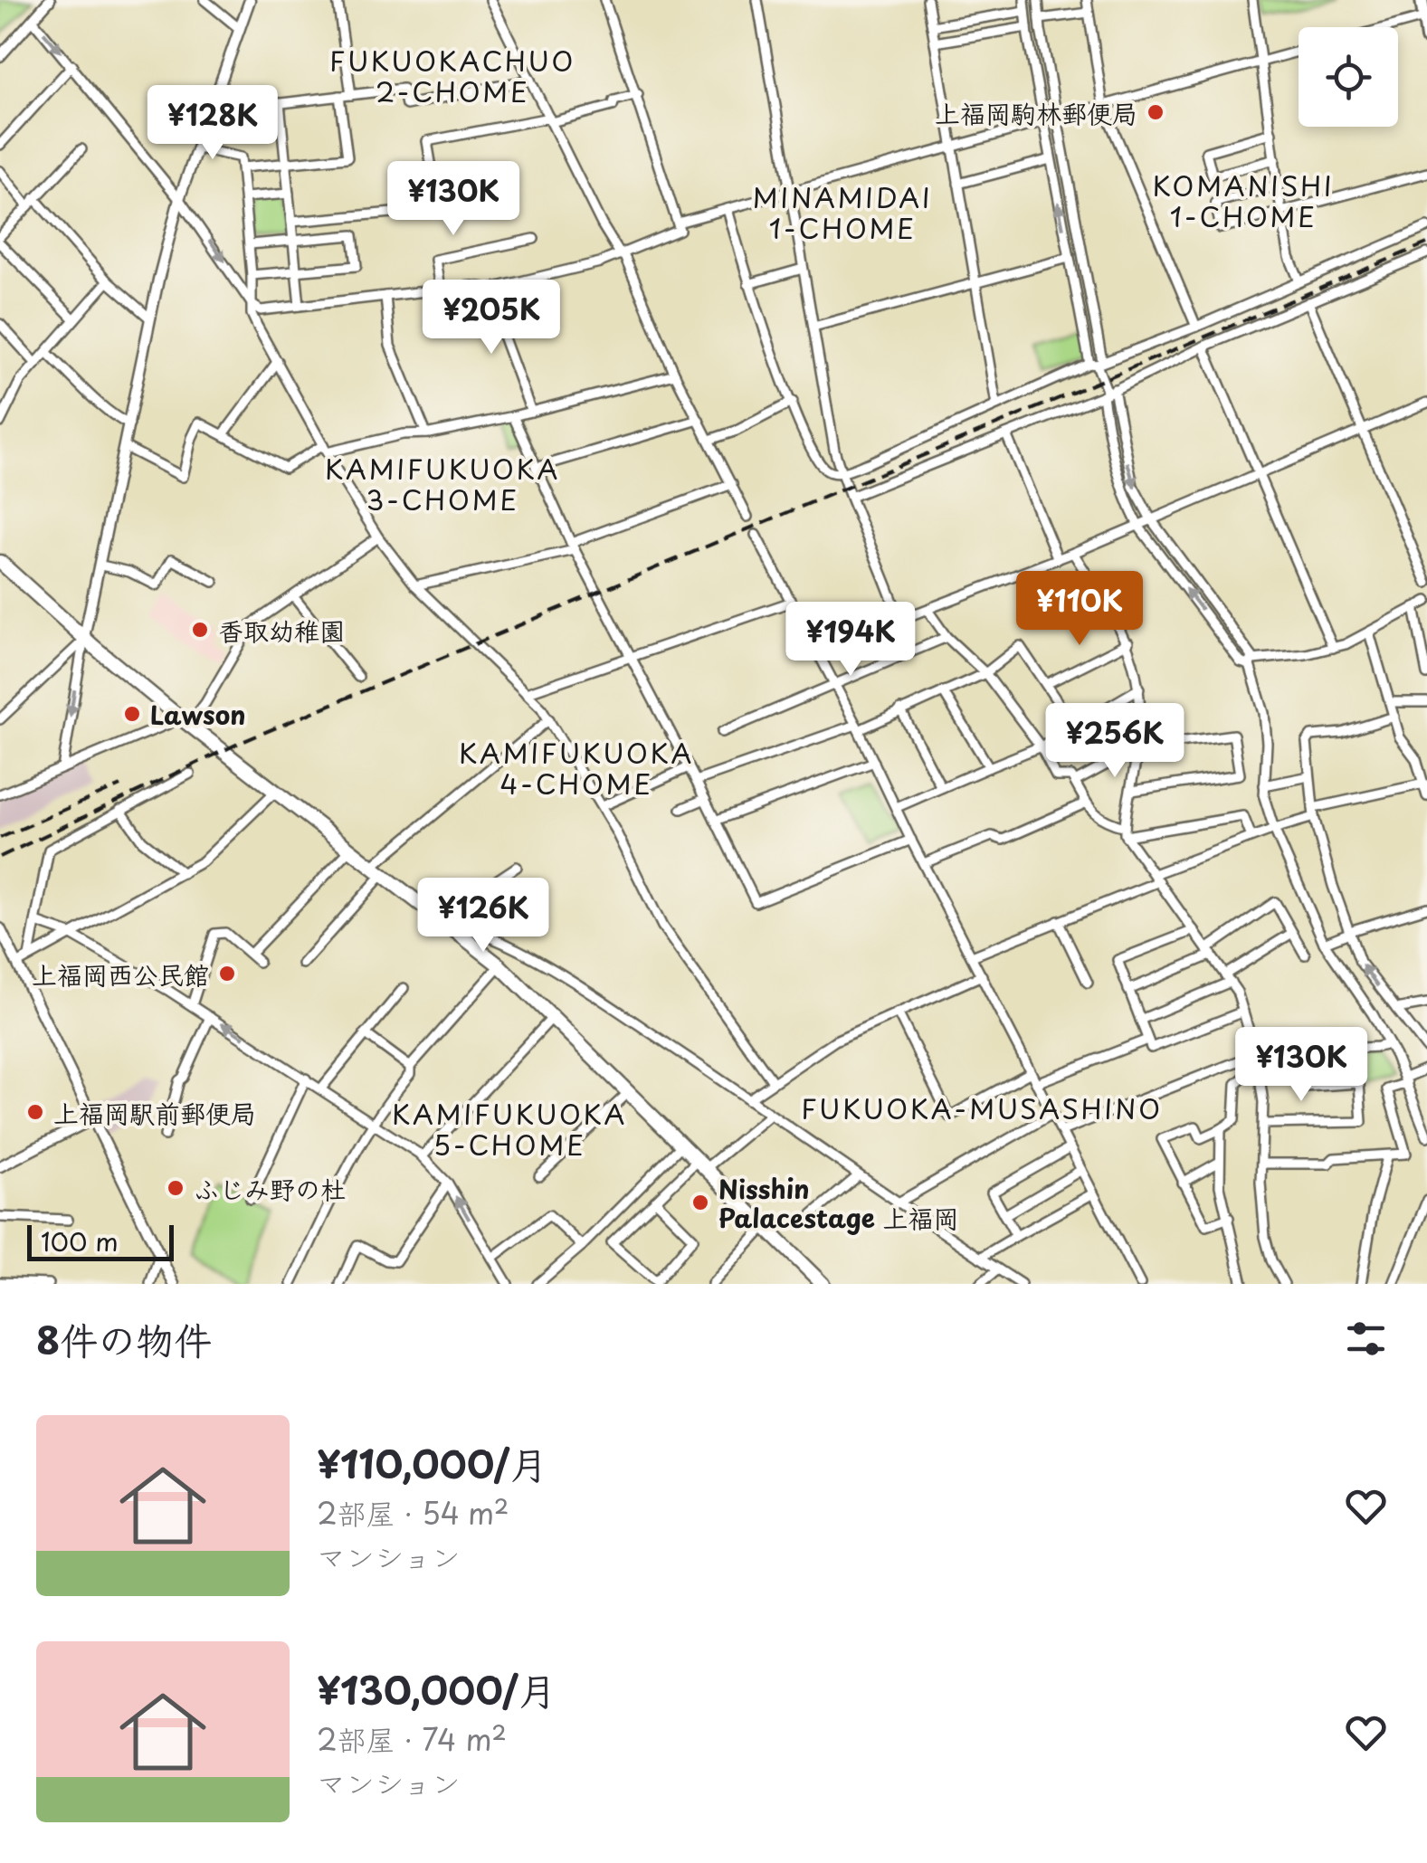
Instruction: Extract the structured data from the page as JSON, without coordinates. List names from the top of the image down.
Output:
{
  "districts": [
    "FUKUOKACHUO 2-CHOME",
    "KOMANISHI 1-CHOME",
    "MINAMIDAI 1-CHOME",
    "KAMIFUKUOKA 3-CHOME",
    "KAMIFUKUOKA 4-CHOME",
    "FUKUOKA-MUSASHINO",
    "KAMIFUKUOKA 5-CHOME"
  ],
  "places": [
    "上福岡駒林郵便局",
    "香取幼稚園",
    "Lawson",
    "上福岡西公民館",
    "上福岡駅前郵便局",
    "ふじみ野の杜",
    "Nisshin Palacestage 上福岡"
  ],
  "scale_bar": "100 m",
  "page": {
    "price": [
      "¥128K",
      "¥130K",
      "¥205K",
      "¥110K",
      "¥194K",
      "¥256K",
      "¥126K",
      "¥130K"
    ],
    "scale": "100 m",
    "heading": "8件の物件",
    "list": [
      {
        "name": "¥110,000/月",
        "note": "2部屋 · 54 m² · マンション"
      },
      {
        "name": "¥130,000/月",
        "note": "2部屋 · 74 m² · マンション"
      }
    ]
  }
}
